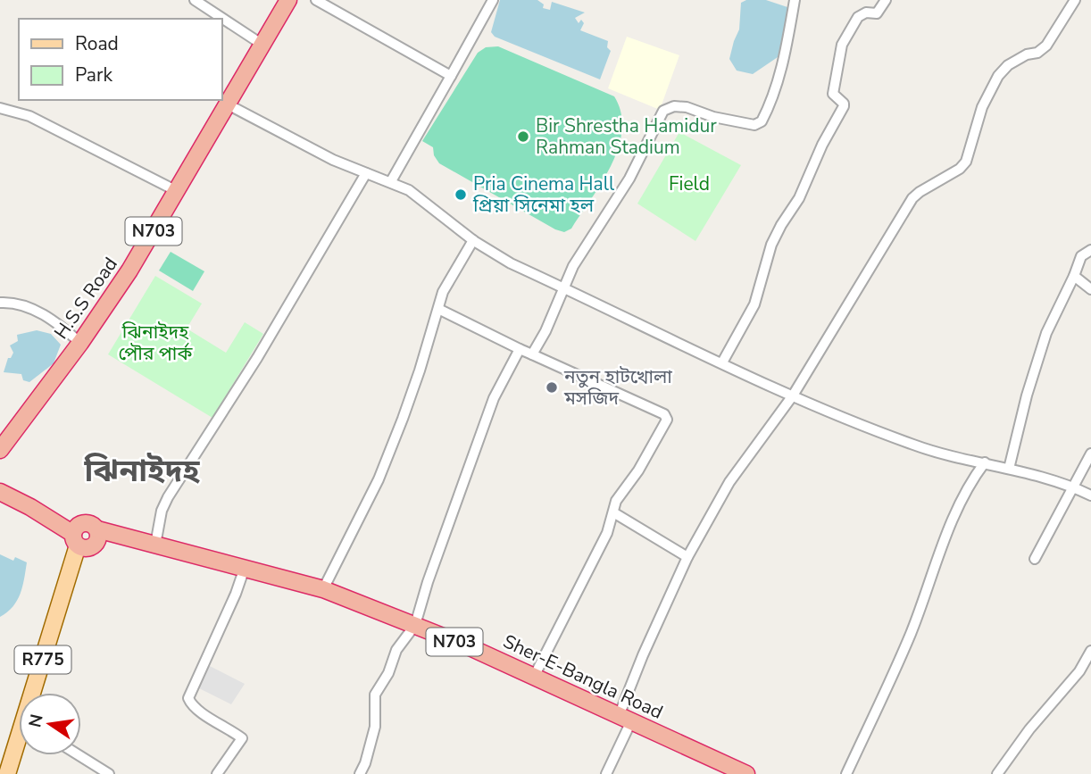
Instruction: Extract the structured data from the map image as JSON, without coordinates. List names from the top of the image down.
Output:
{
  "streets": {
    "highway": ["N703", "H.S.S Road", "Sher-E-Bangla Road"],
    "main road": ["R775"]
  },
  "crossings": [
    ["N703", "R775"],
    ["N703", "Sher-E-Bangla Road"],
    ["R775", "Sher-E-Bangla Road"]
  ],
  "districts": ["ঝিনাইদহ"],
  "parks": ["Field", "ঝিনাইদহ পৌর পার্ক"],
  "places": ["Bir Shrestha Hamidur Rahman Stadium", "Pria Cinema Hall প্রিয়া সিনেমা হল", "নতুন হাটখোলা মসজিদ"],
  "legend": ["Road", "Park"],
  "north": "left"
}
